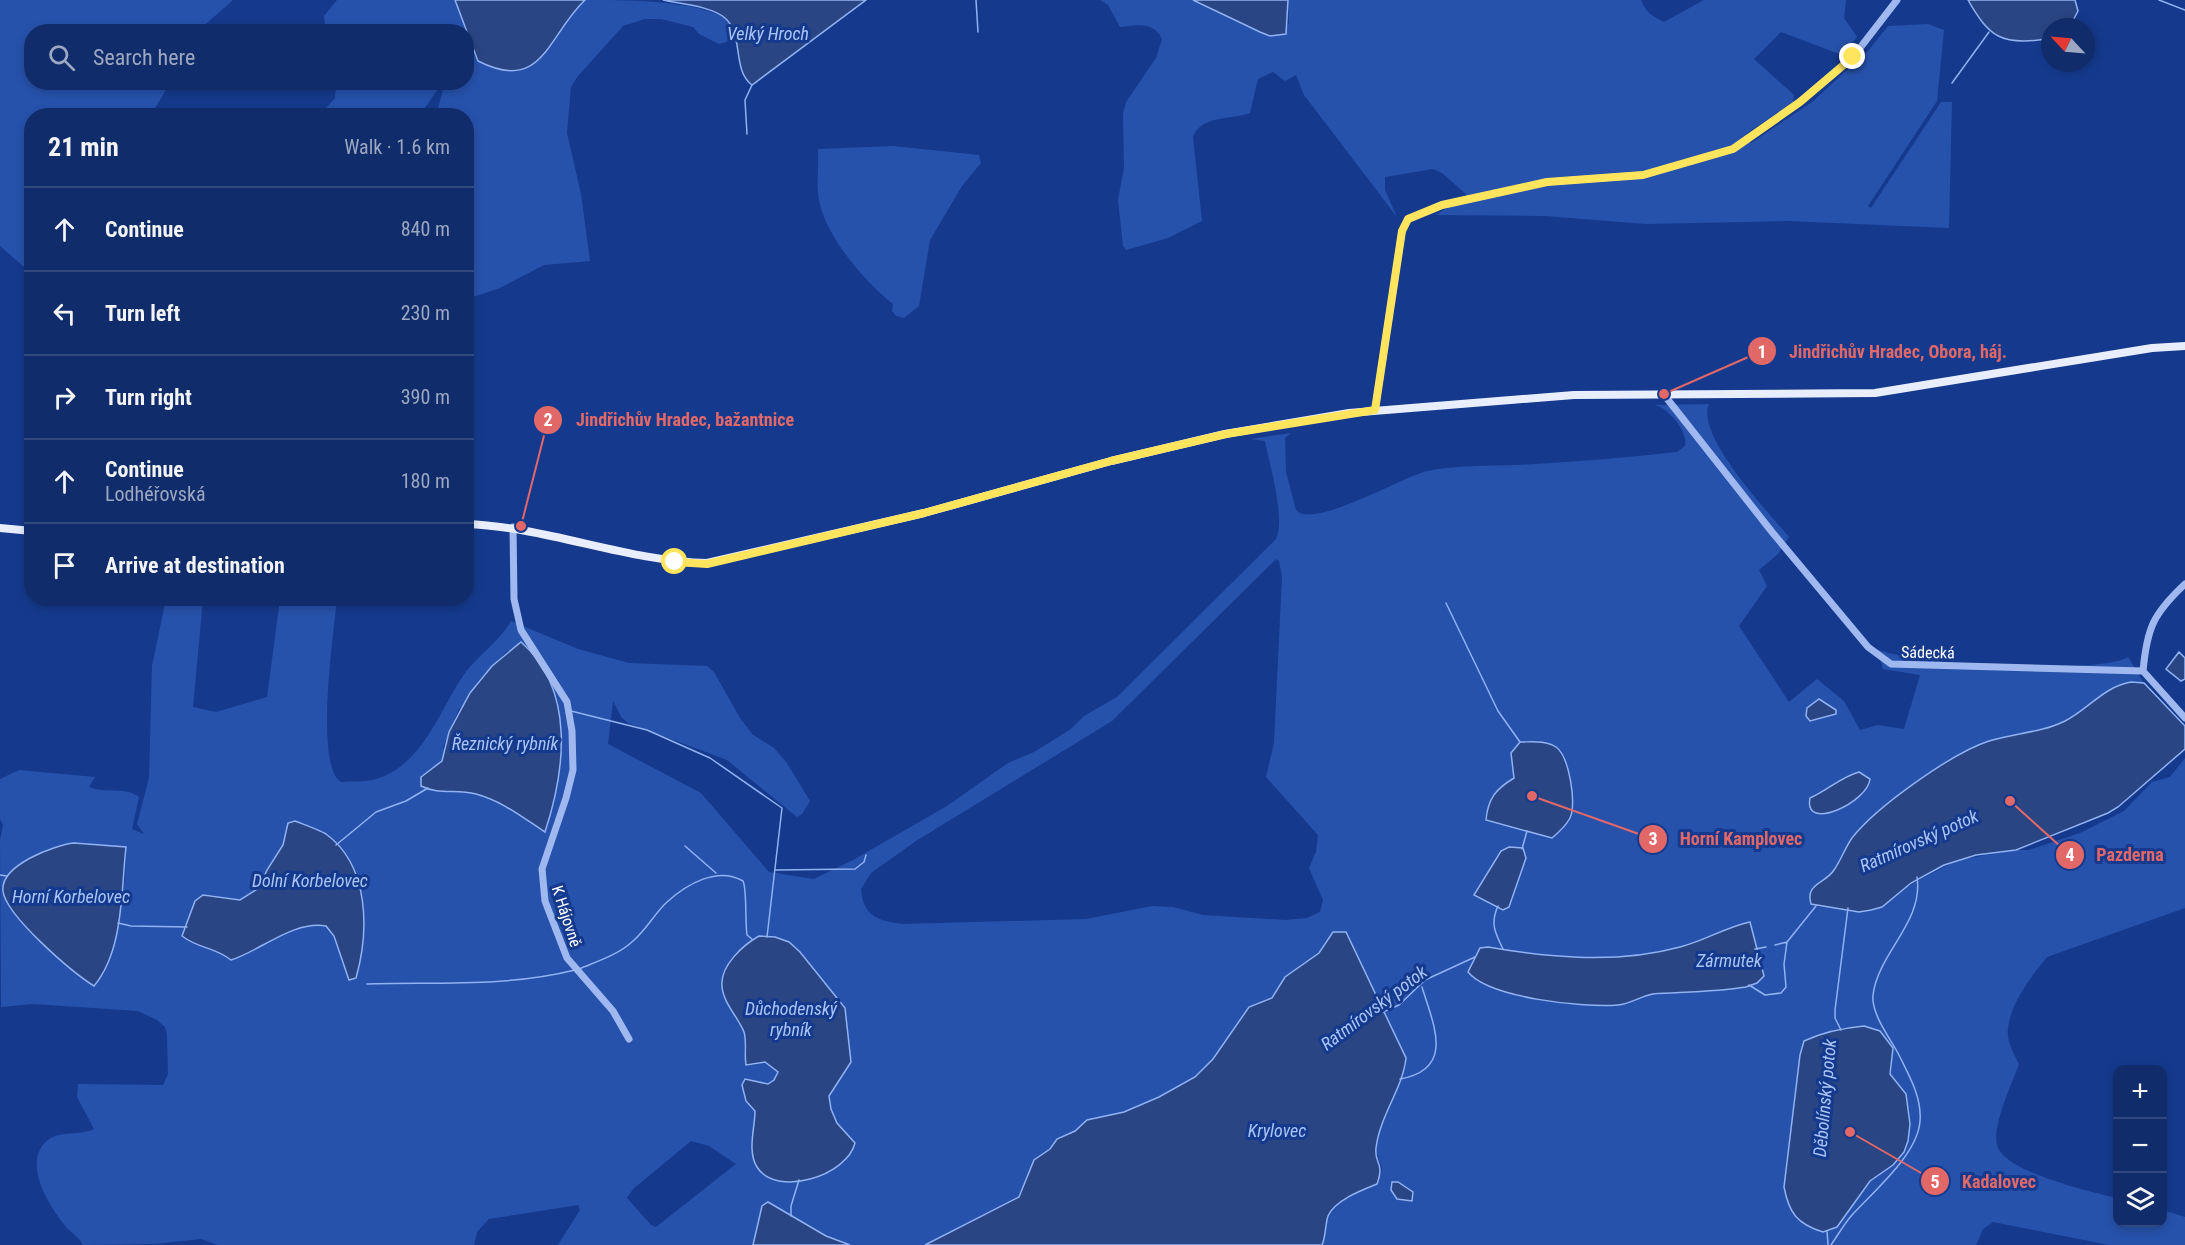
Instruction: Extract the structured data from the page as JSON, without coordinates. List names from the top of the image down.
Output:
{
  "streets": {
    "street": ["Sádecká", "K Hájovně"]
  },
  "water": [
    "Velký Hroch",
    "Řeznický rybník",
    "Ratmírovský potok",
    "Dolní Korbelovec",
    "Horní Korbelovec",
    "Zármutek",
    "Důchodenský rybník",
    "Děbolínský potok",
    "Krylovec"
  ],
  "places": [
    "Jindřichův Hradec, Obora, háj.",
    "Jindřichův Hradec, bažantnice",
    "Horní Kamplovec",
    "Pazderna",
    "Kadalovec"
  ],
  "north": "top left",
  "page": {
    "search": "Search here",
    "heading": ["21 min", "Walk · 1.6 km"],
    "list": [
      ["Continue", "840 m"],
      ["Turn left", "230 m"],
      ["Turn right", "390 m"],
      ["Continue", "Lodhéřovská", "180 m"],
      "Arrive at destination"
    ],
    "map_buttons": ["+", "−"]
  }
}
